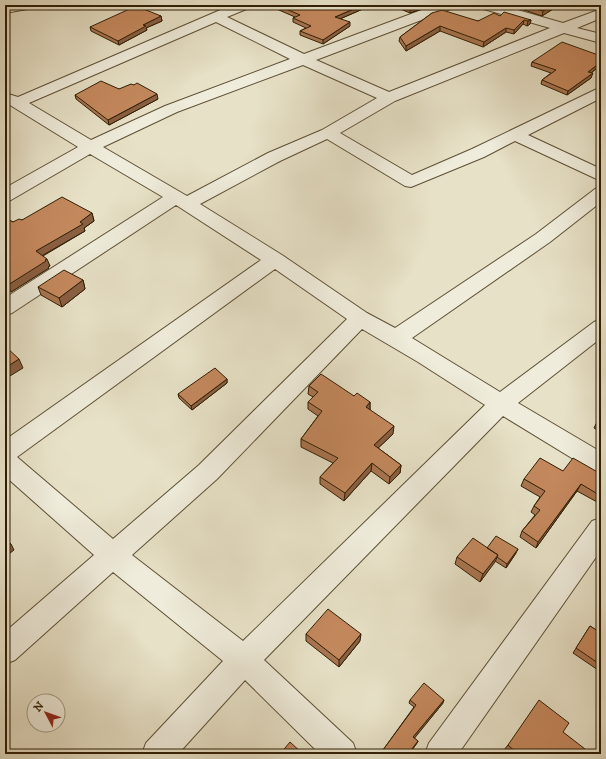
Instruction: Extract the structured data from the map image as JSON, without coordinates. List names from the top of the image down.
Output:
{
  "north": "top left"
}
